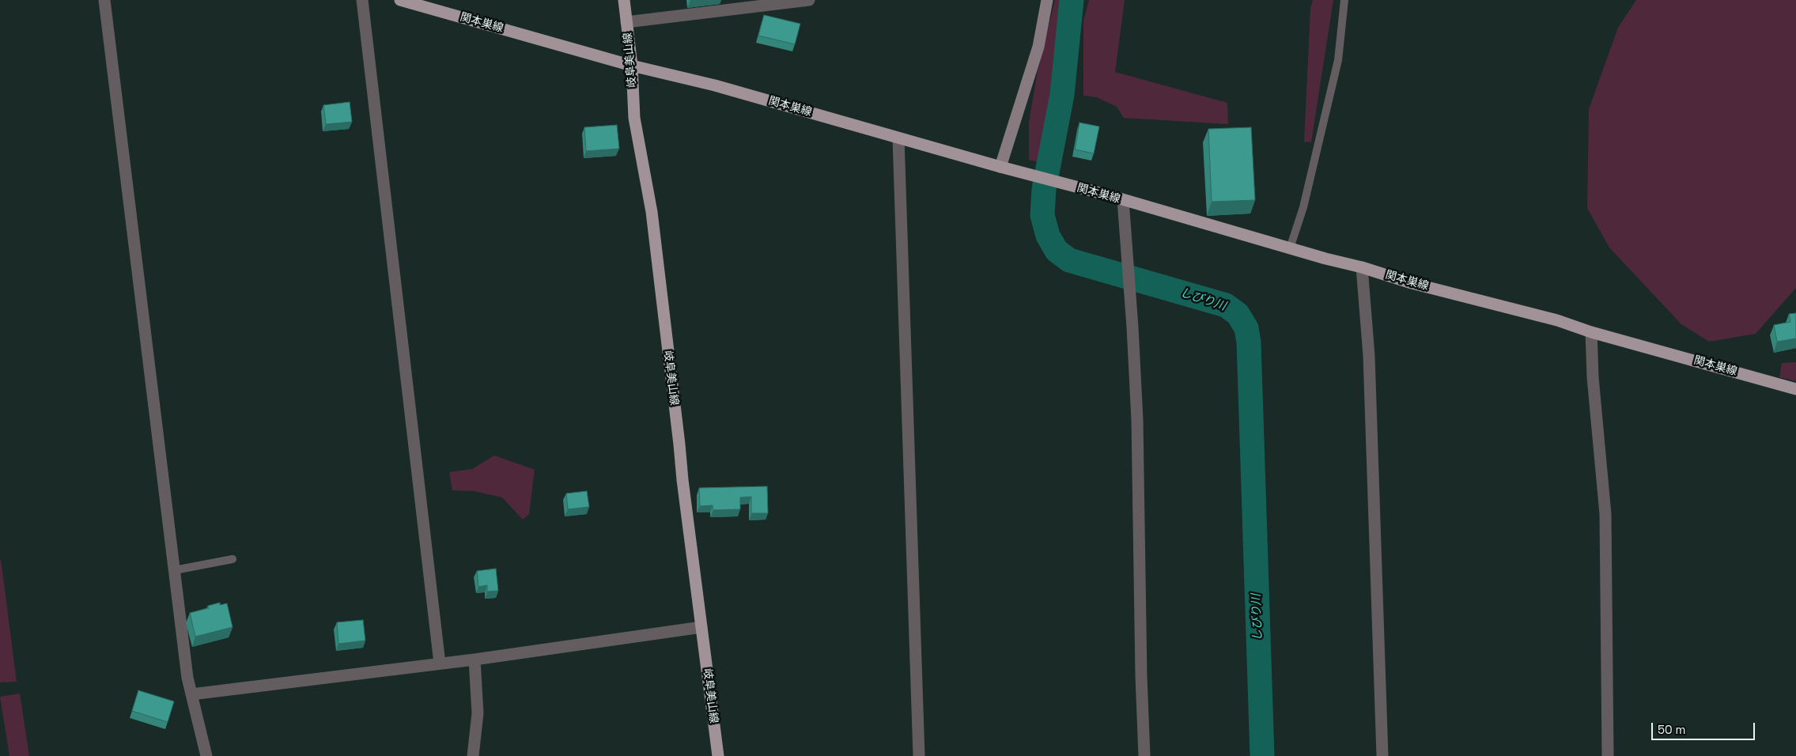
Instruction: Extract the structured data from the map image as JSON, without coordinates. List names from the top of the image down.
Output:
{
  "streets": {
    "main road": ["関本巣線", "岐阜美山線"]
  },
  "crossings": [
    ["関本巣線", "岐阜美山線"]
  ],
  "water": ["しびり川"],
  "scale_bar": "50 m"
}
